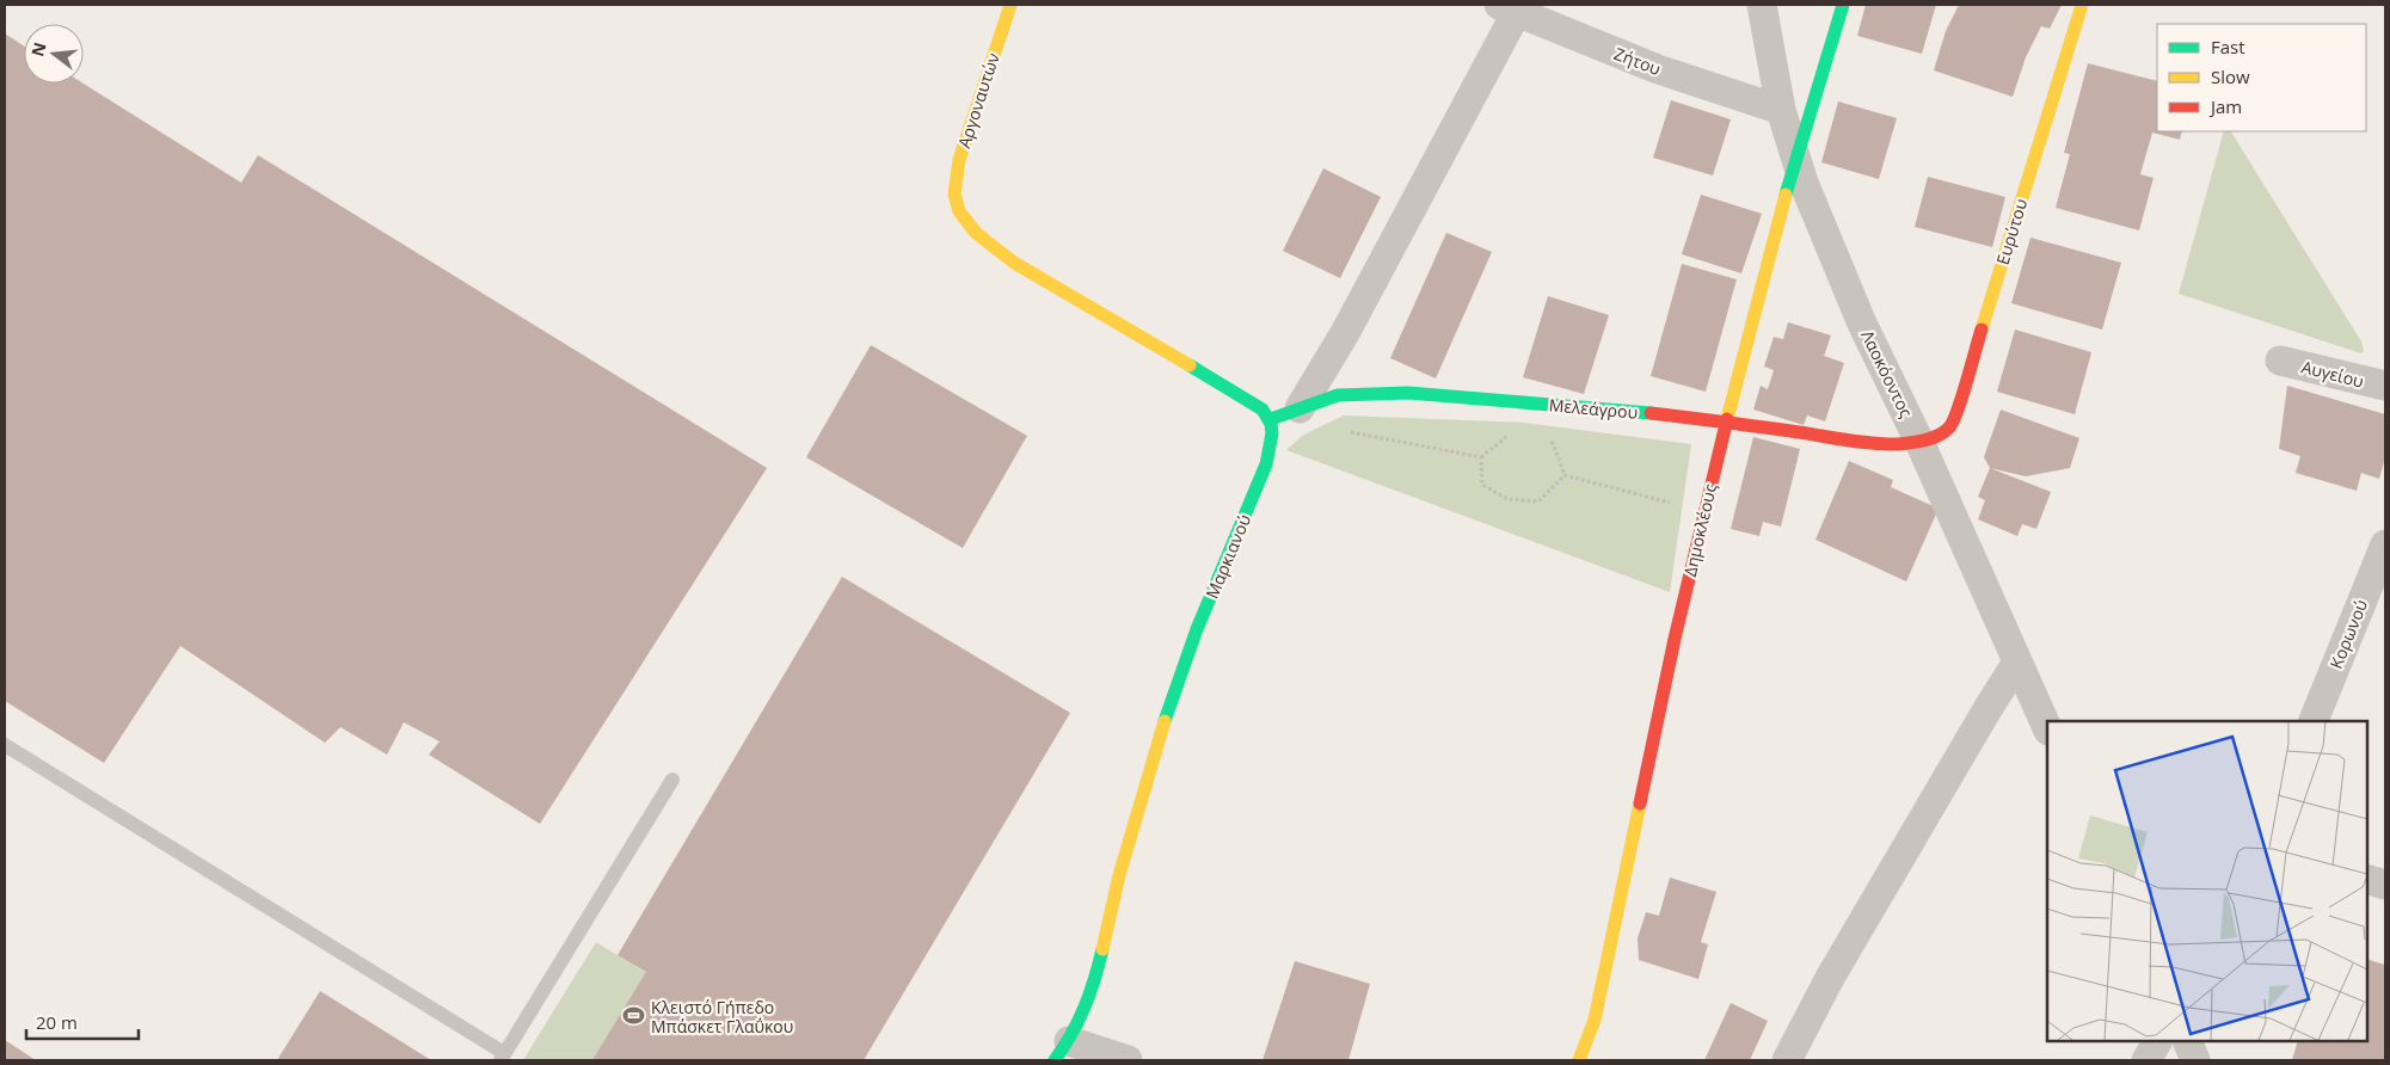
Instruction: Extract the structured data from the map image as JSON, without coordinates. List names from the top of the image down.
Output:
{
  "streets": {
    "street": [
      "Ζήτου",
      "Αργοναυτών",
      "Ευρύτου",
      "Λαοκόοντος",
      "Αυγείου",
      "Μελεάγρου",
      "Δημοκλέους",
      "Μαρκιανού",
      "Κορωνού"
    ]
  },
  "crossings": [
    ["Ζήτου", "Λαοκόοντος"],
    ["Αργοναυτών", "Μελεάγρου"],
    ["Αργοναυτών", "Μαρκιανού"],
    ["Ευρύτου", "Λαοκόοντος"],
    ["Ευρύτου", "Μελεάγρου"],
    ["Λαοκόοντος", "Μελεάγρου"],
    ["Λαοκόοντος", "Δημοκλέους"],
    ["Μελεάγρου", "Δημοκλέους"],
    ["Μελεάγρου", "Μαρκιανού"]
  ],
  "places": {
    "sports": ["Κλειστό Γήπεδο Μπάσκετ Γλαΰκου"]
  },
  "legend": ["Fast", "Slow", "Jam"],
  "scale_bar": "20 m",
  "north": "left"
}
